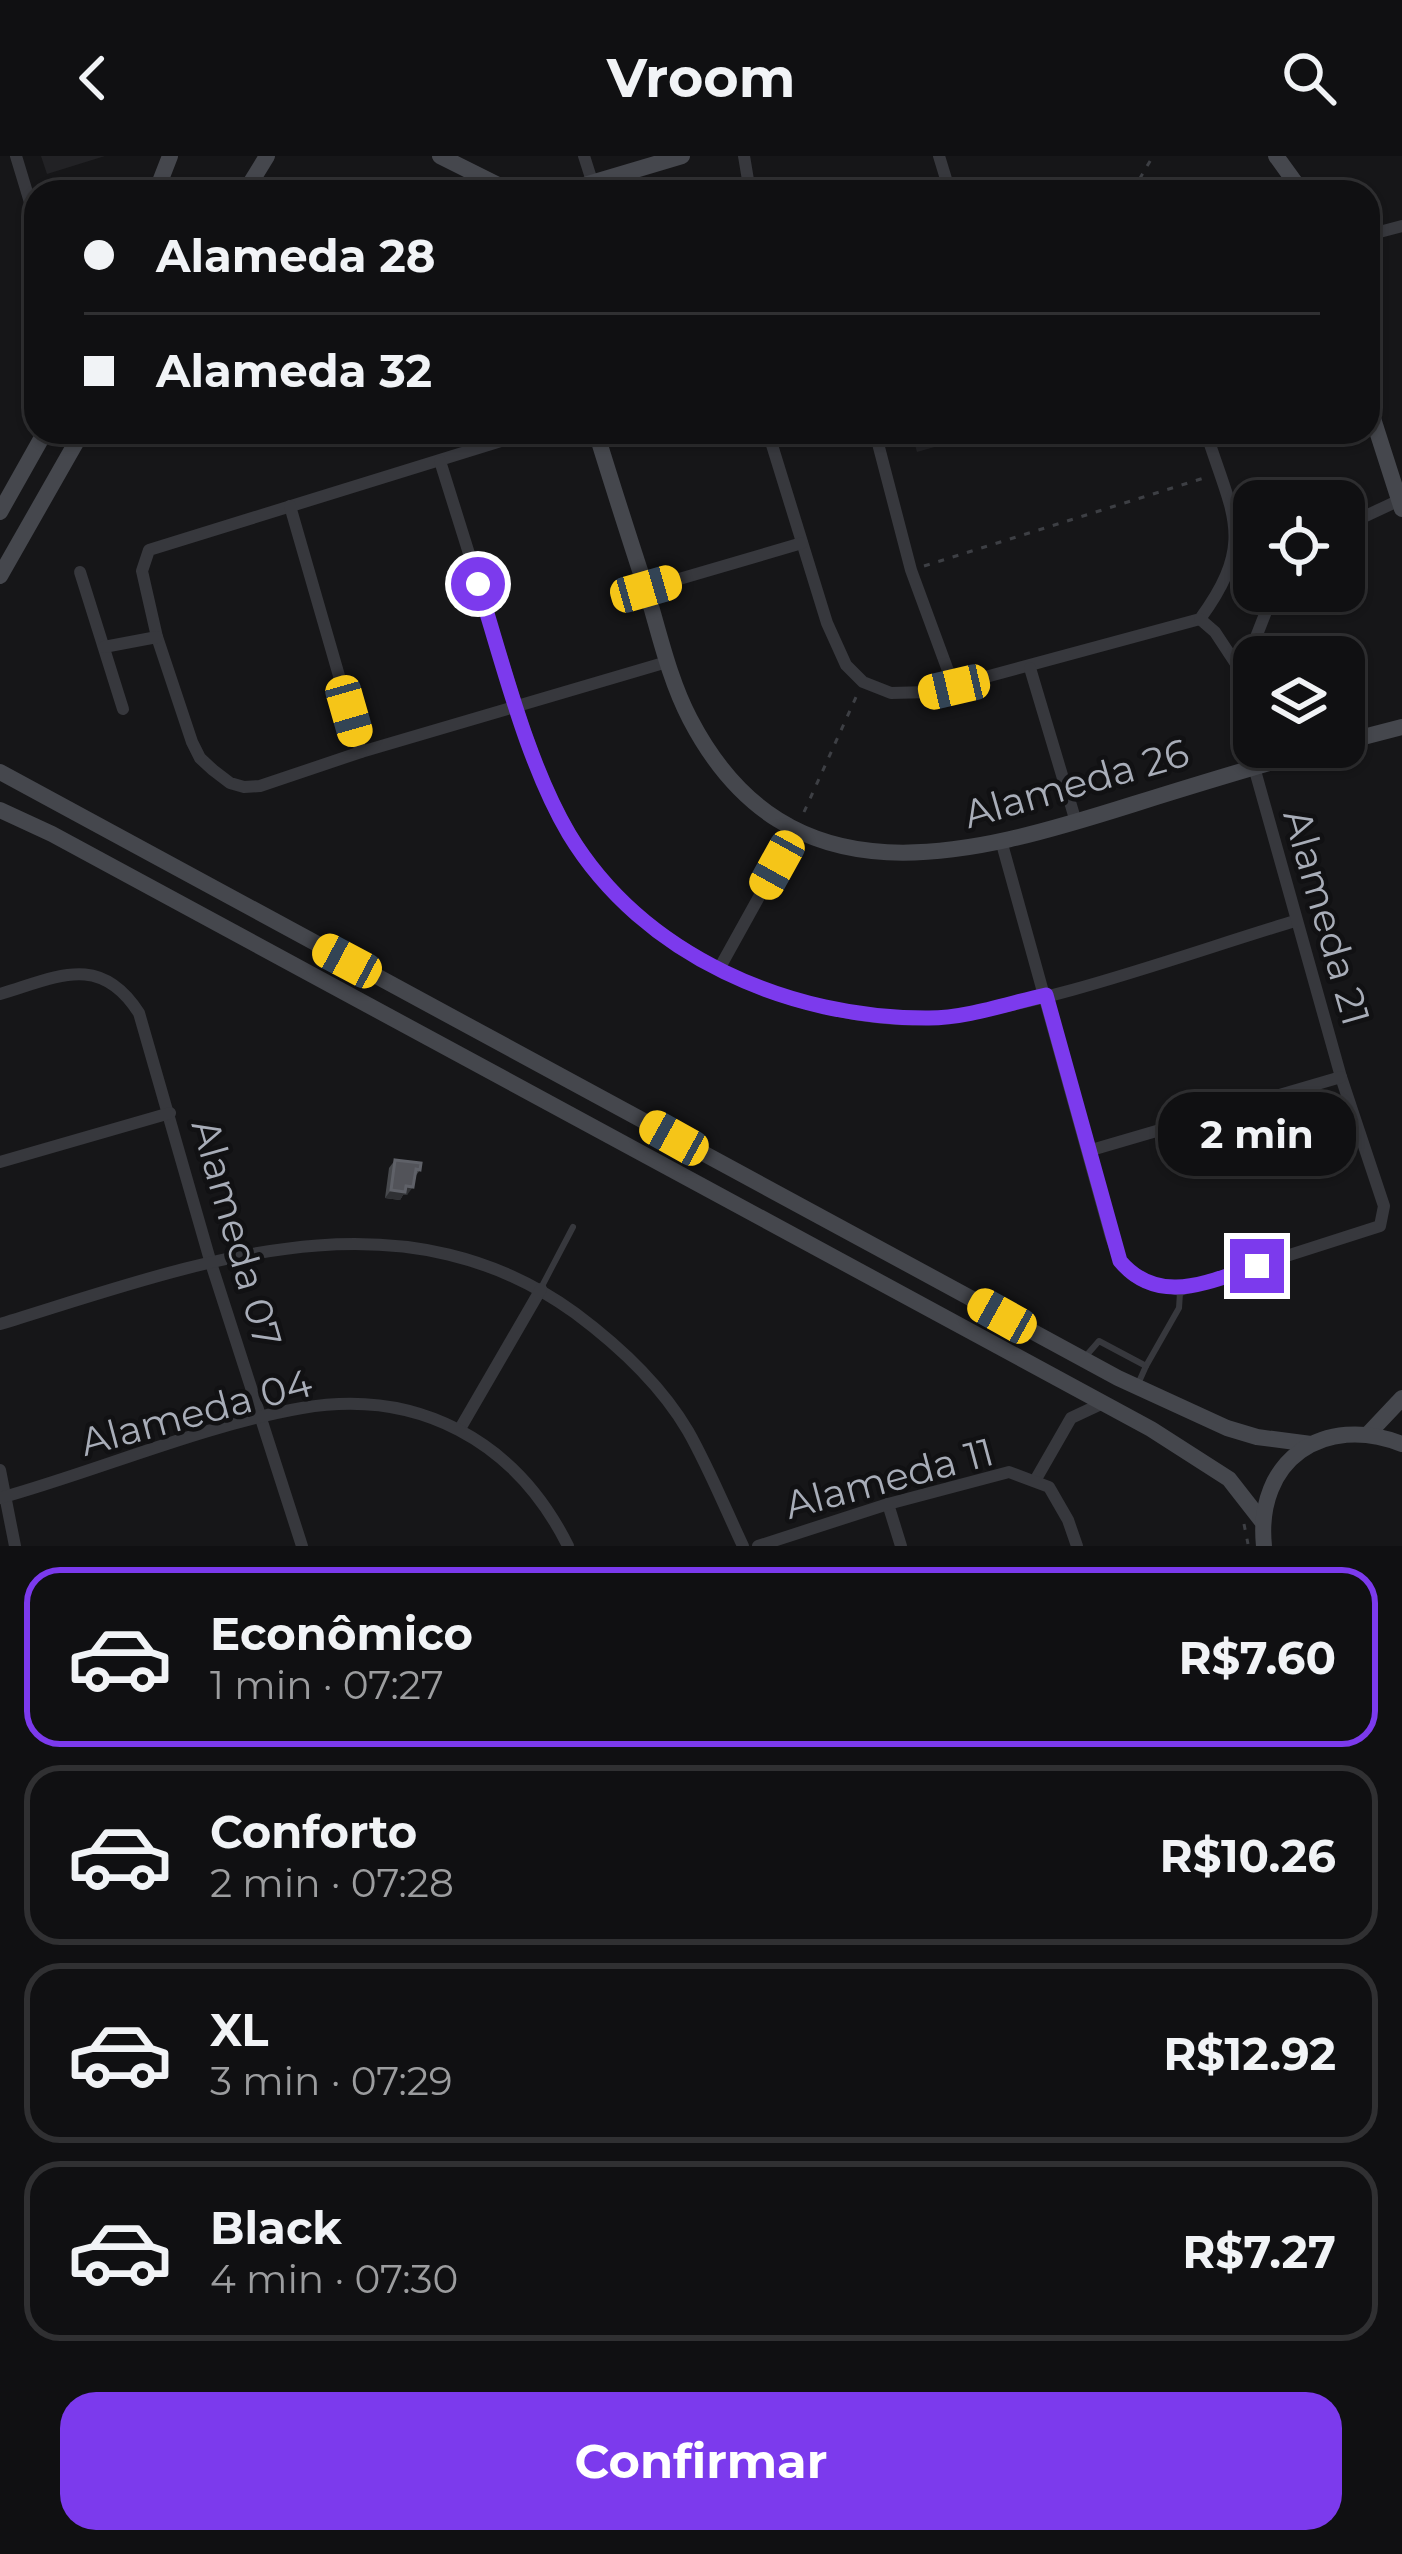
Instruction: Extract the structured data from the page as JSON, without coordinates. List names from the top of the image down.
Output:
{
  "streets": {
    "street": [
      "Alameda 26",
      "Alameda 21",
      "Alameda 07",
      "Alameda 04",
      "Alameda 11"
    ]
  },
  "crossings": [
    ["Alameda 07", "Alameda 04"]
  ],
  "page": {
    "header": "Vroom",
    "banner": ["Alameda 28", "Alameda 32"],
    "bubble": "2 min",
    "list": [
      {
        "name": "Econômico",
        "note": "1 min · 07:27",
        "value": "R$7.60"
      },
      {
        "name": "Conforto",
        "note": "2 min · 07:28",
        "value": "R$10.26"
      },
      {
        "name": "XL",
        "note": "3 min · 07:29",
        "value": "R$12.92"
      },
      {
        "name": "Black",
        "note": "4 min · 07:30",
        "value": "R$7.27"
      }
    ],
    "buttons": "Confirmar"
  }
}
